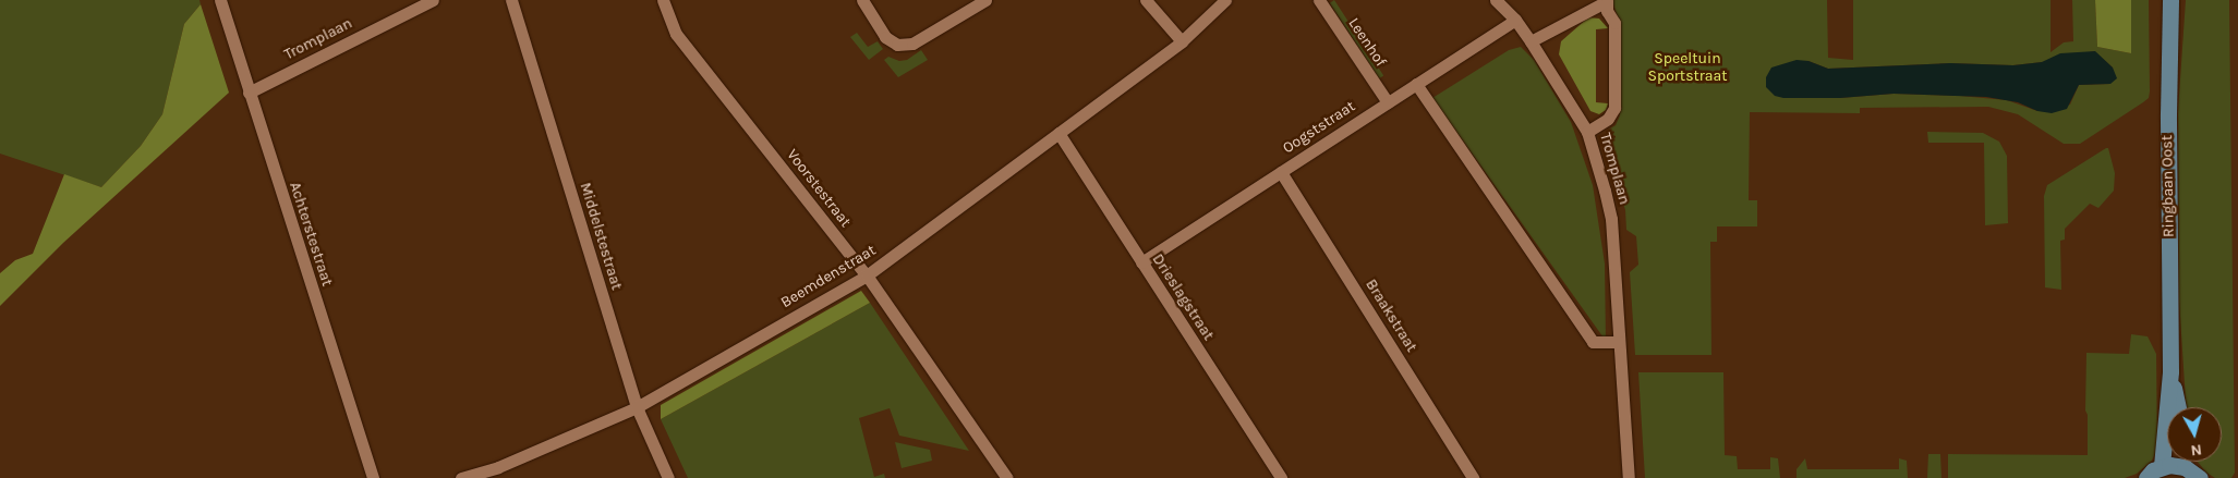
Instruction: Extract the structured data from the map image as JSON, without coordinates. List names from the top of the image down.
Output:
{
  "streets": {
    "main road": ["Ringbaan Oost"],
    "street": [
      "Tromplaan",
      "Leenhof",
      "Oogststraat",
      "Voorstestraat",
      "Achterstestraat",
      "Middelstestraat",
      "Beemdenstraat",
      "Drieslagstraat",
      "Braakstraat"
    ]
  },
  "crossings": [
    ["Tromplaan", "Oogststraat"],
    ["Tromplaan", "Achterstestraat"],
    ["Leenhof", "Oogststraat"],
    ["Oogststraat", "Drieslagstraat"],
    ["Oogststraat", "Braakstraat"],
    ["Voorstestraat", "Beemdenstraat"],
    ["Middelstestraat", "Beemdenstraat"],
    ["Beemdenstraat", "Drieslagstraat"]
  ],
  "parks": ["Speeltuin Sportstraat"],
  "north": "bottom"
}
